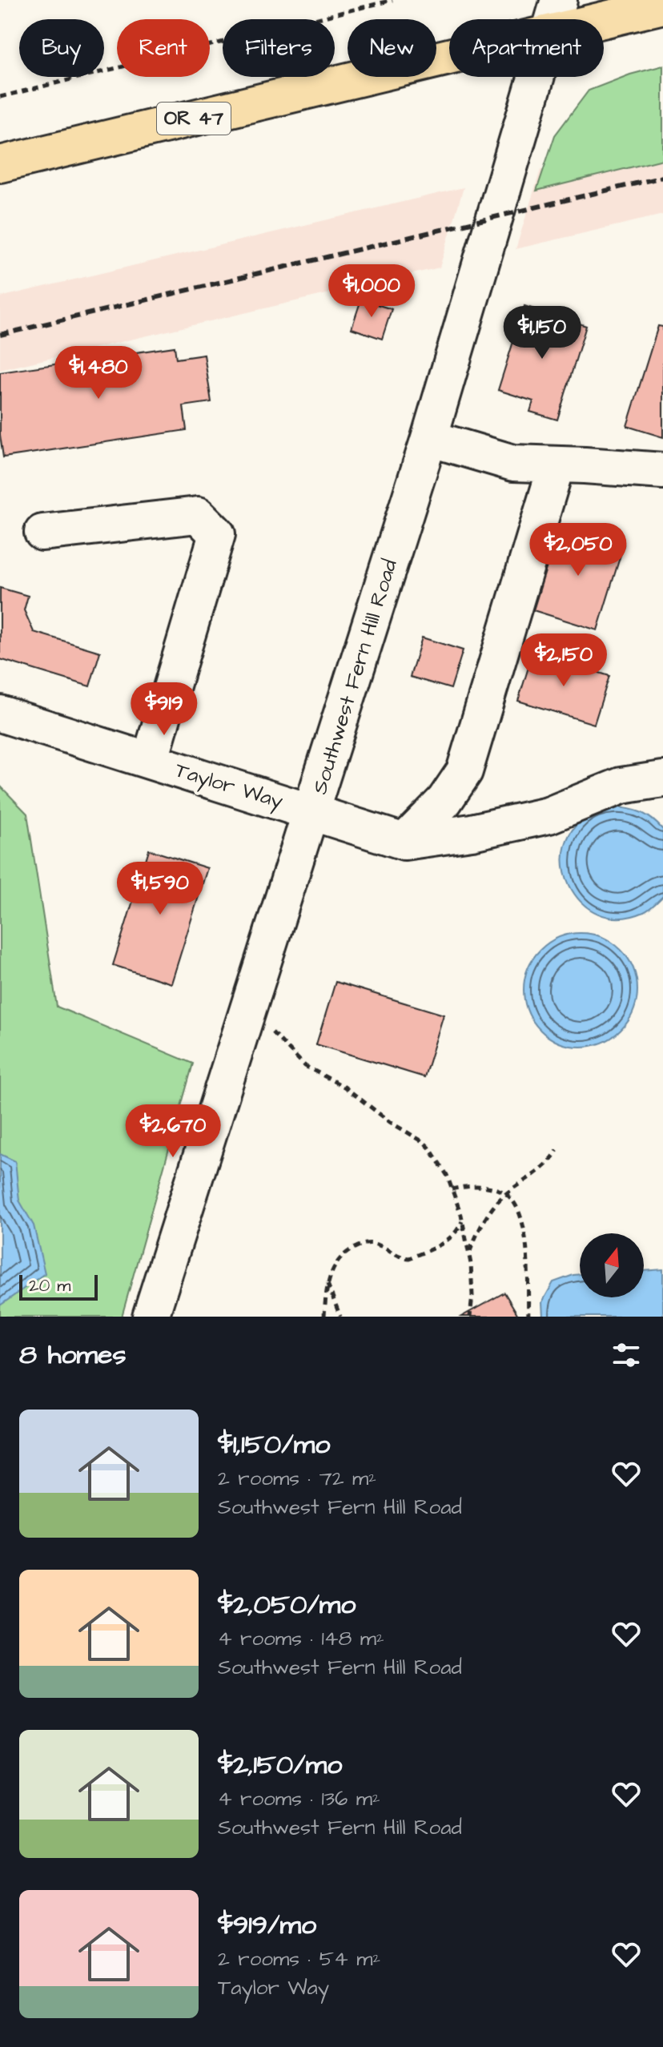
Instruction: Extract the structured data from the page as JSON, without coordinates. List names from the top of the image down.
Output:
{
  "streets": {
    "highway": ["OR 47"],
    "street": ["Southwest Fern Hill Road", "Taylor Way"]
  },
  "crossings": [
    ["Southwest Fern Hill Road", "Taylor Way"]
  ],
  "scale_bar": "20 m",
  "north": "top",
  "page": {
    "chip": [
      "Buy",
      "Rent",
      "Filters",
      "New",
      "Apartment"
    ],
    "price": [
      "$1,000",
      "$1,150",
      "$1,480",
      "$2,050",
      "$2,150",
      "$919",
      "$1,590",
      "$2,670"
    ],
    "scale": "20 m",
    "heading": "8 homes",
    "list": [
      {
        "name": "$1,150/mo",
        "note": "2 rooms · 72 m² · Southwest Fern Hill Road"
      },
      {
        "name": "$2,050/mo",
        "note": "4 rooms · 148 m² · Southwest Fern Hill Road"
      },
      {
        "name": "$2,150/mo",
        "note": "4 rooms · 136 m² · Southwest Fern Hill Road"
      },
      {
        "name": "$919/mo",
        "note": "2 rooms · 54 m² · Taylor Way"
      }
    ]
  }
}
